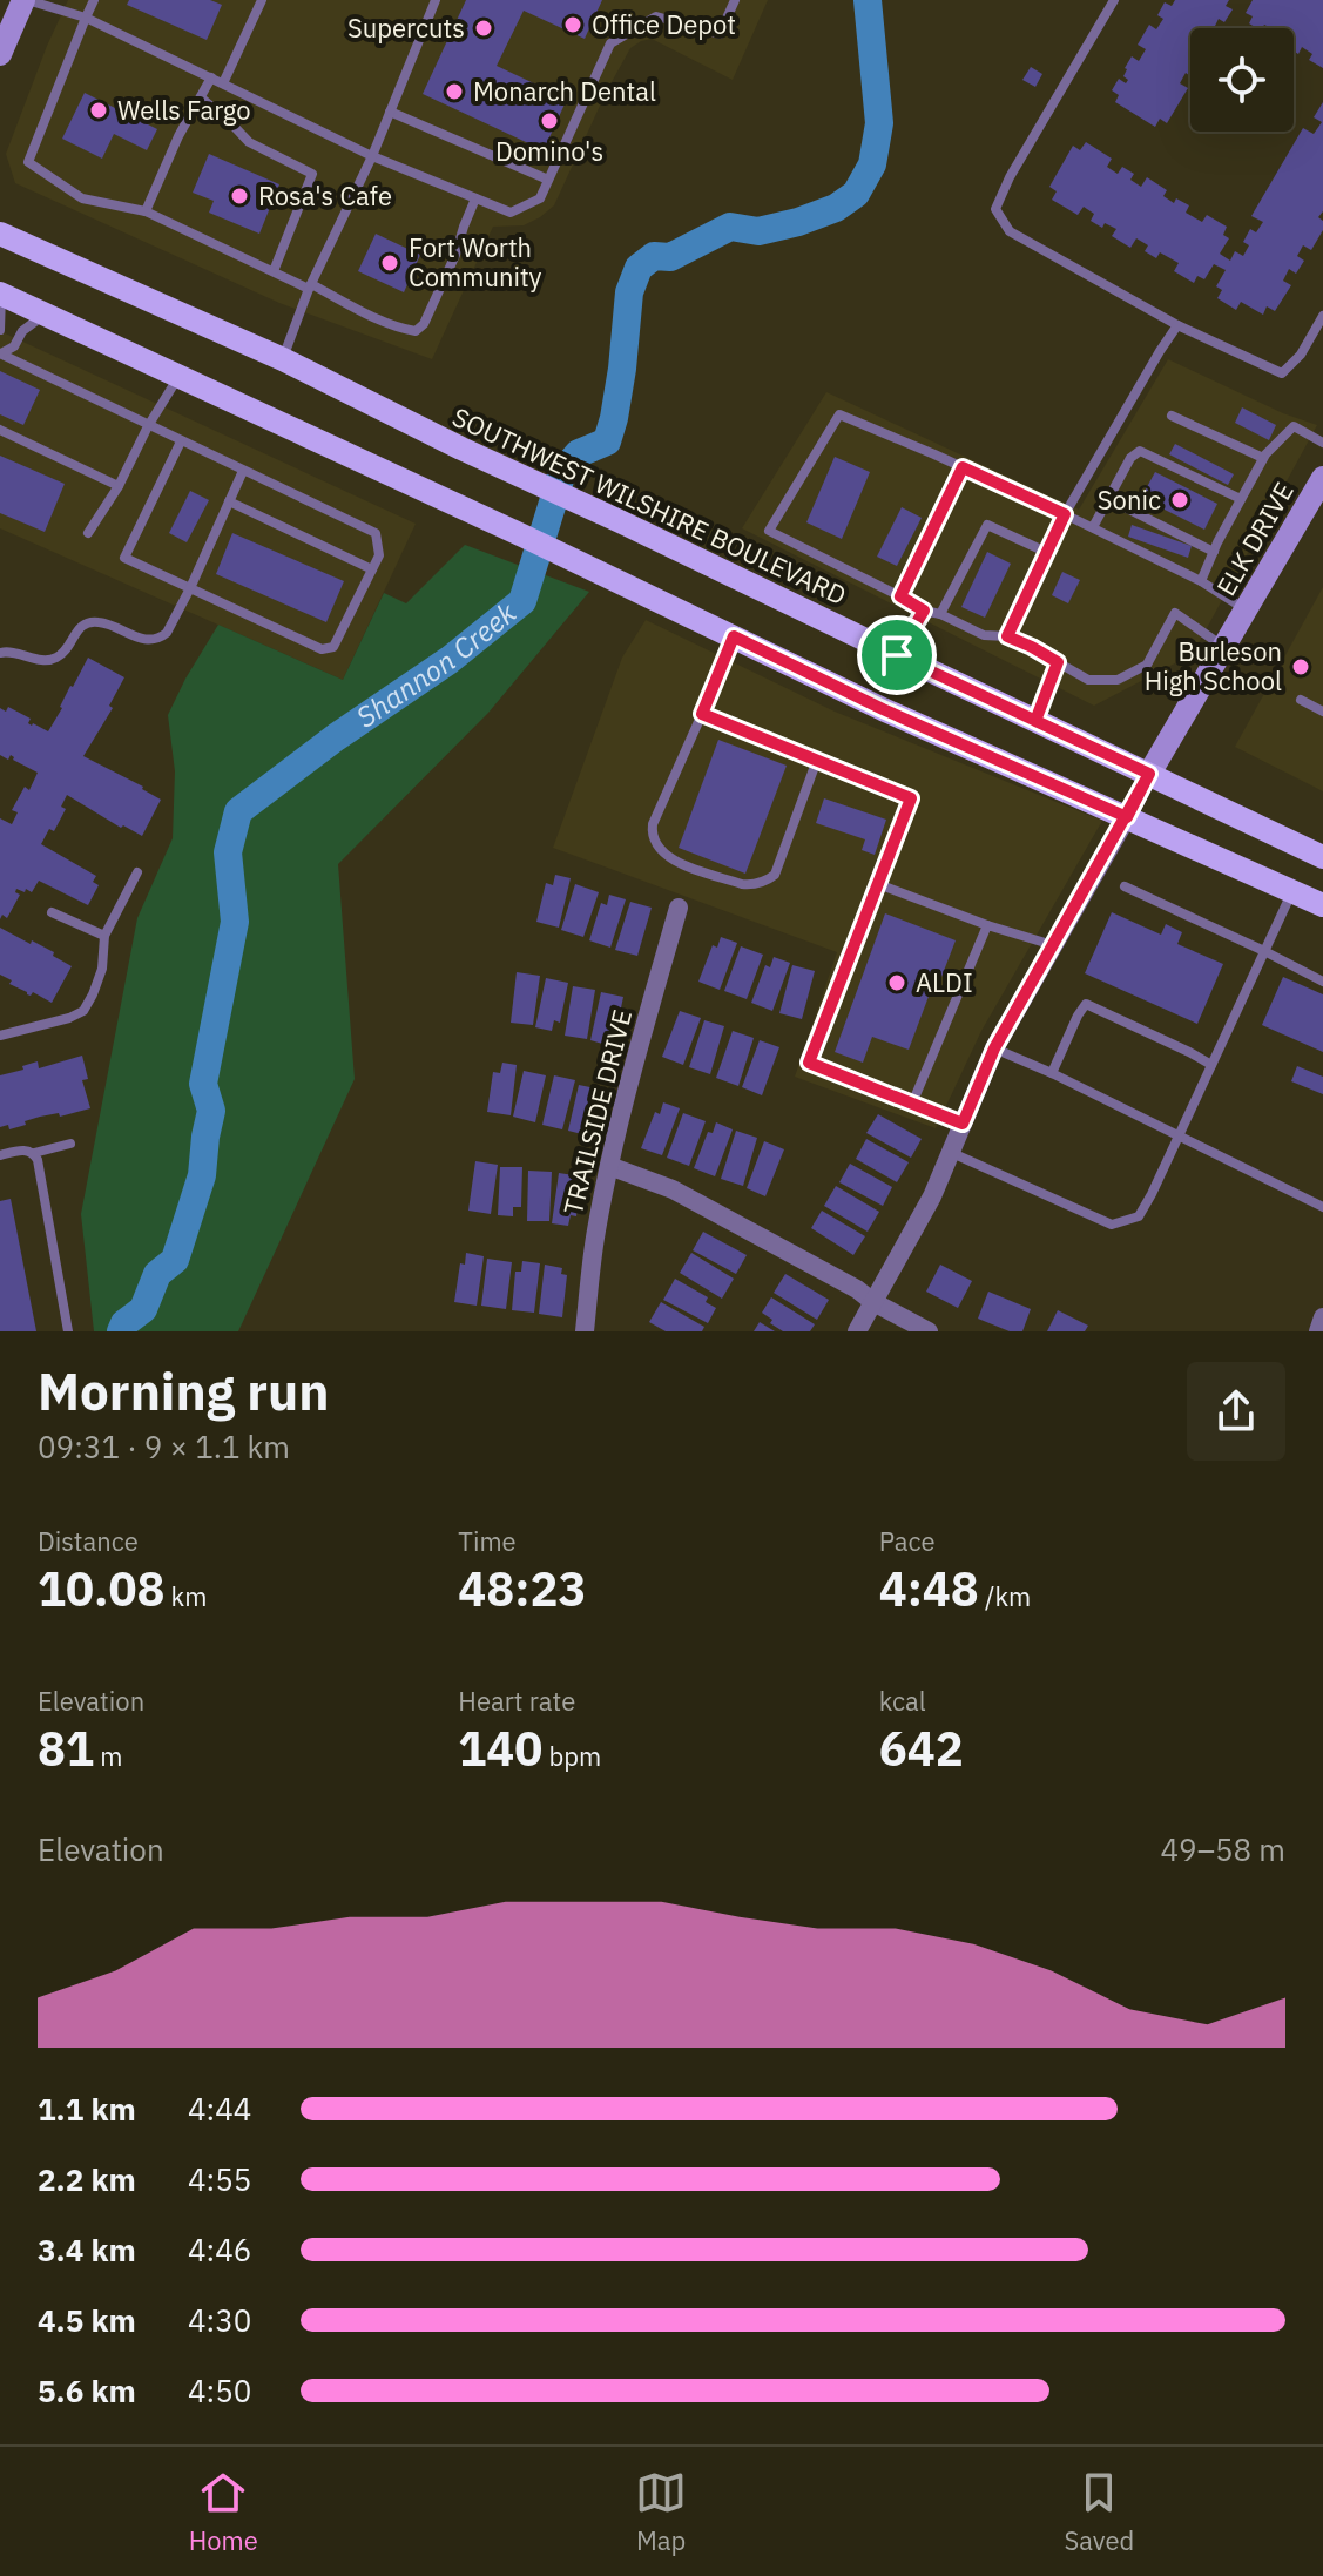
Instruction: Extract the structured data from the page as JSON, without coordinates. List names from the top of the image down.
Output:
{
  "streets": {
    "main road": ["SOUTHWEST WILSHIRE BOULEVARD"],
    "street": ["ELK DRIVE", "TRAILSIDE DRIVE"]
  },
  "crossings": [
    ["SOUTHWEST WILSHIRE BOULEVARD", "ELK DRIVE"]
  ],
  "water": ["Shannon Creek"],
  "places": [
    "Office Depot",
    "Supercuts",
    "Monarch Dental",
    "Wells Fargo",
    "Domino's",
    "Rosa's Cafe",
    "Fort Worth Community",
    "Sonic",
    "Burleson High School",
    "ALDI"
  ],
  "page": {
    "heading": ["Morning run", "09:31 · 9 × 1.1 km"],
    "stats": [
      ["Distance", "10.08 km"],
      ["Time", "48:23"],
      ["Pace", "4:48 /km"],
      ["Elevation", "81 m"],
      ["Heart rate", "140 bpm"],
      ["kcal", "642"]
    ],
    "chart": ["Elevation", "49–58 m"],
    "list": [
      {
        "name": "1.1 km",
        "note": "4:44"
      },
      {
        "name": "2.2 km",
        "note": "4:55"
      },
      {
        "name": "3.4 km",
        "note": "4:46"
      },
      {
        "name": "4.5 km",
        "note": "4:30"
      },
      {
        "name": "5.6 km",
        "note": "4:50"
      }
    ],
    "tabs": ["Home", "Map", "Saved"]
  }
}
